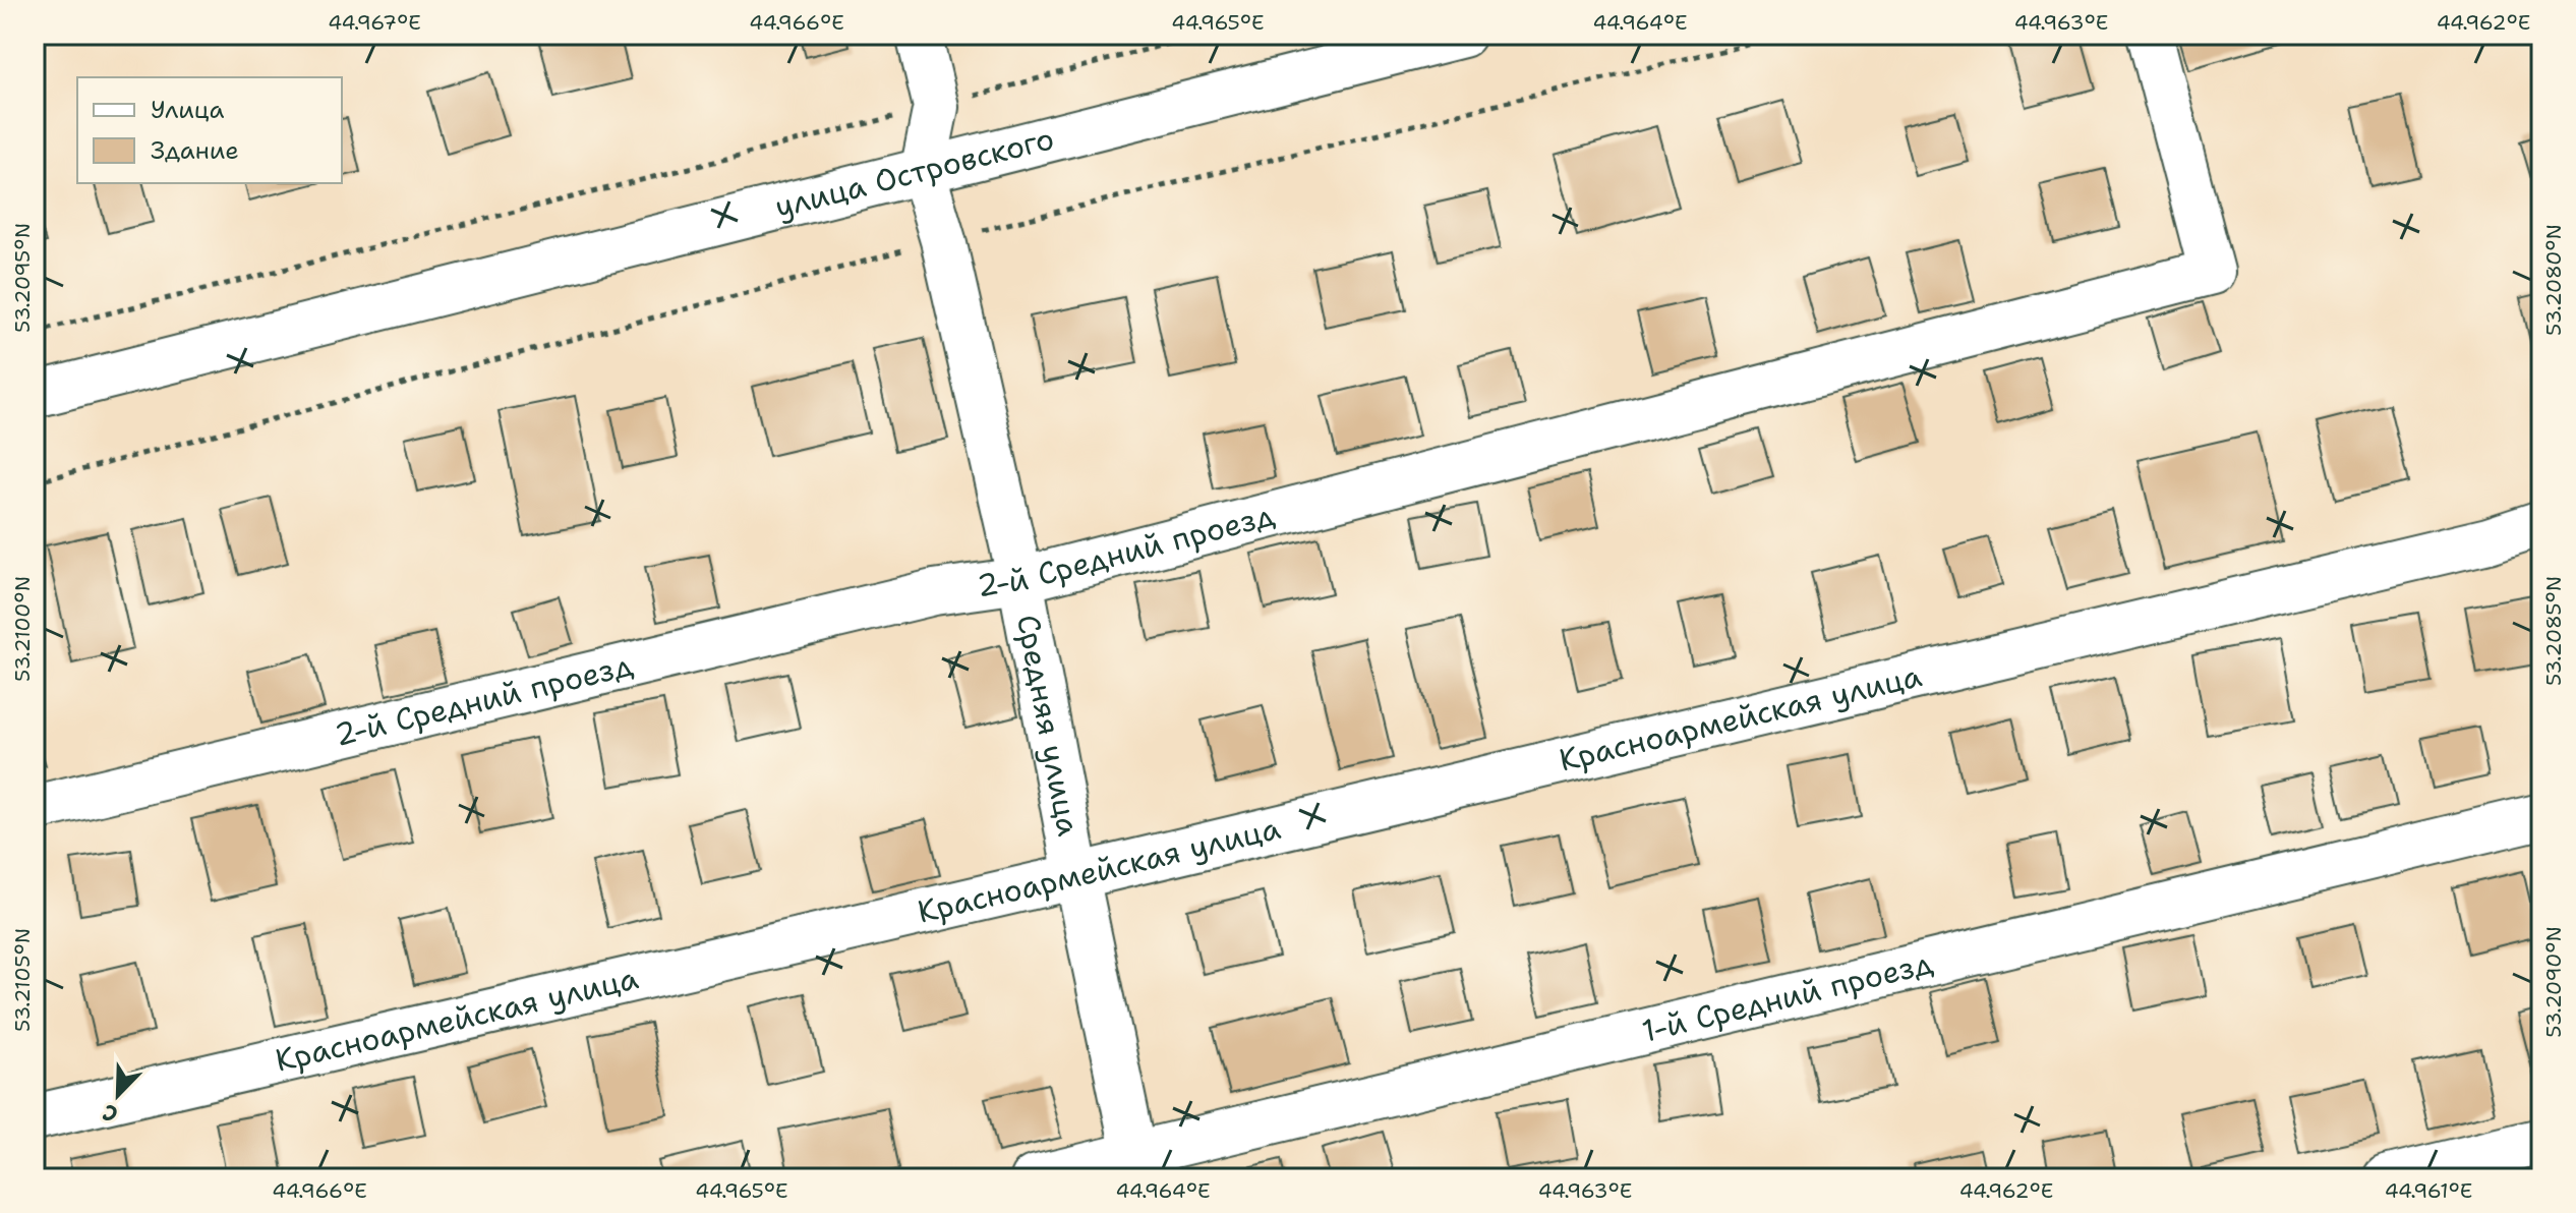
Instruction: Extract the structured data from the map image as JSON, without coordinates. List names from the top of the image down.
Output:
{
  "streets": {
    "street": [
      "улица Островского",
      "2-й Средний проезд",
      "Красноармейская улица",
      "Средняя улица",
      "1-й Средний проезд"
    ]
  },
  "crossings": [
    ["улица Островского", "Средняя улица"],
    ["2-й Средний проезд", "Средняя улица"],
    ["Красноармейская улица", "Средняя улица"],
    ["Средняя улица", "1-й Средний проезд"]
  ],
  "legend": ["Улица", "Здание"],
  "north": "bottom left",
  "coordinates": [
    "44.967°E",
    "44.966°E",
    "44.965°E",
    "44.964°E",
    "44.963°E",
    "44.962°E",
    "53.2095°N",
    "53.2080°N",
    "53.2100°N",
    "53.2085°N",
    "53.2105°N",
    "53.2090°N",
    "44.961°E"
  ]
}
